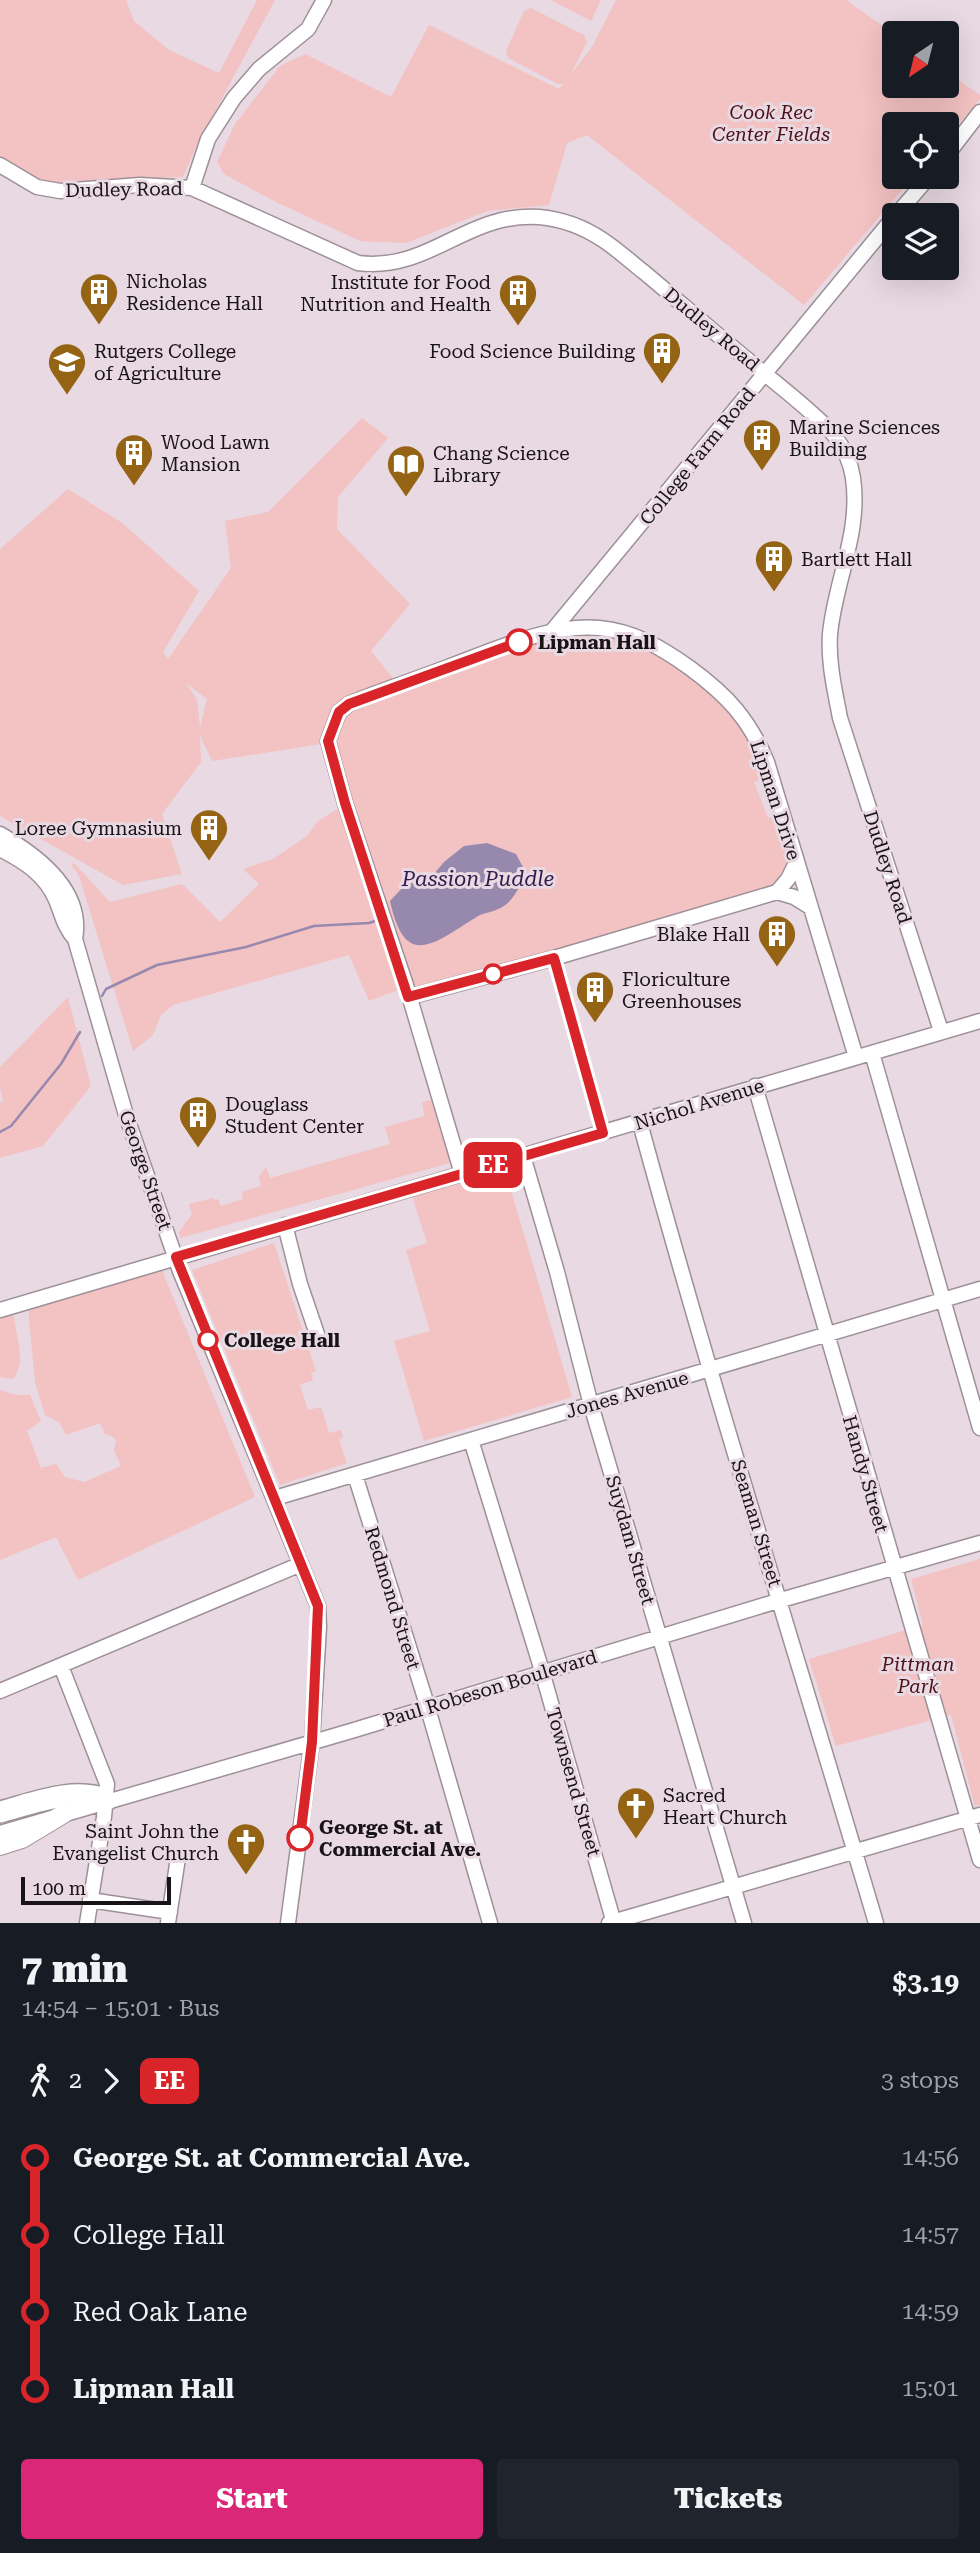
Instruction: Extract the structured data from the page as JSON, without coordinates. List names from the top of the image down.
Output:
{
  "streets": {
    "street": [
      "Dudley Road",
      "College Farm Road",
      "Lipman Drive",
      "Nichol Avenue",
      "George Street",
      "Jones Avenue",
      "Handy Street",
      "Seaman Street",
      "Suydam Street",
      "Redmond Street",
      "Paul Robeson Boulevard",
      "Townsend Street"
    ]
  },
  "crossings": [
    ["Dudley Road", "College Farm Road"],
    ["Dudley Road", "Nichol Avenue"],
    ["College Farm Road", "Lipman Drive"],
    ["Lipman Drive", "Nichol Avenue"],
    ["Nichol Avenue", "George Street"],
    ["Nichol Avenue", "Handy Street"],
    ["Nichol Avenue", "Seaman Street"],
    ["Nichol Avenue", "Suydam Street"],
    ["George Street", "Jones Avenue"],
    ["George Street", "Paul Robeson Boulevard"],
    ["Jones Avenue", "Handy Street"],
    ["Jones Avenue", "Seaman Street"],
    ["Jones Avenue", "Suydam Street"],
    ["Jones Avenue", "Redmond Street"],
    ["Jones Avenue", "Townsend Street"],
    ["Handy Street", "Paul Robeson Boulevard"],
    ["Seaman Street", "Paul Robeson Boulevard"],
    ["Suydam Street", "Paul Robeson Boulevard"],
    ["Redmond Street", "Paul Robeson Boulevard"],
    ["Paul Robeson Boulevard", "Townsend Street"]
  ],
  "water": ["Passion Puddle"],
  "parks": ["Cook Rec Center Fields", "Pittman Park"],
  "places": {
    "building": [
      "Nicholas Residence Hall",
      "Institute for Food Nutrition and Health",
      "Food Science Building",
      "Marine Sciences Building",
      "Wood Lawn Mansion",
      "Bartlett Hall",
      "Loree Gymnasium",
      "Blake Hall",
      "Floriculture Greenhouses",
      "Douglass Student Center"
    ],
    "school or university": ["Rutgers College of Agriculture"],
    "library": ["Chang Science Library"],
    "other": ["Lipman Hall", "College Hall", "George St. at Commercial Ave."],
    "church": ["Sacred Heart Church", "Saint John the Evangelist Church"]
  },
  "lines": ["bus line EE"],
  "scale_bar": "100 m",
  "north": "bottom left",
  "page": {
    "on_map": "EE",
    "scale": "100 m",
    "heading": ["7 min", "14:54 – 15:01 · Bus", "$3.19"],
    "legs": ["2", "EE", "3 stops"],
    "list": [
      {
        "name": "George St. at Commercial Ave.",
        "value": "14:56"
      },
      {
        "name": "College Hall",
        "value": "14:57"
      },
      {
        "name": "Red Oak Lane",
        "value": "14:59"
      },
      {
        "name": "Lipman Hall",
        "value": "15:01"
      }
    ],
    "buttons": ["Start", "Tickets"]
  }
}
